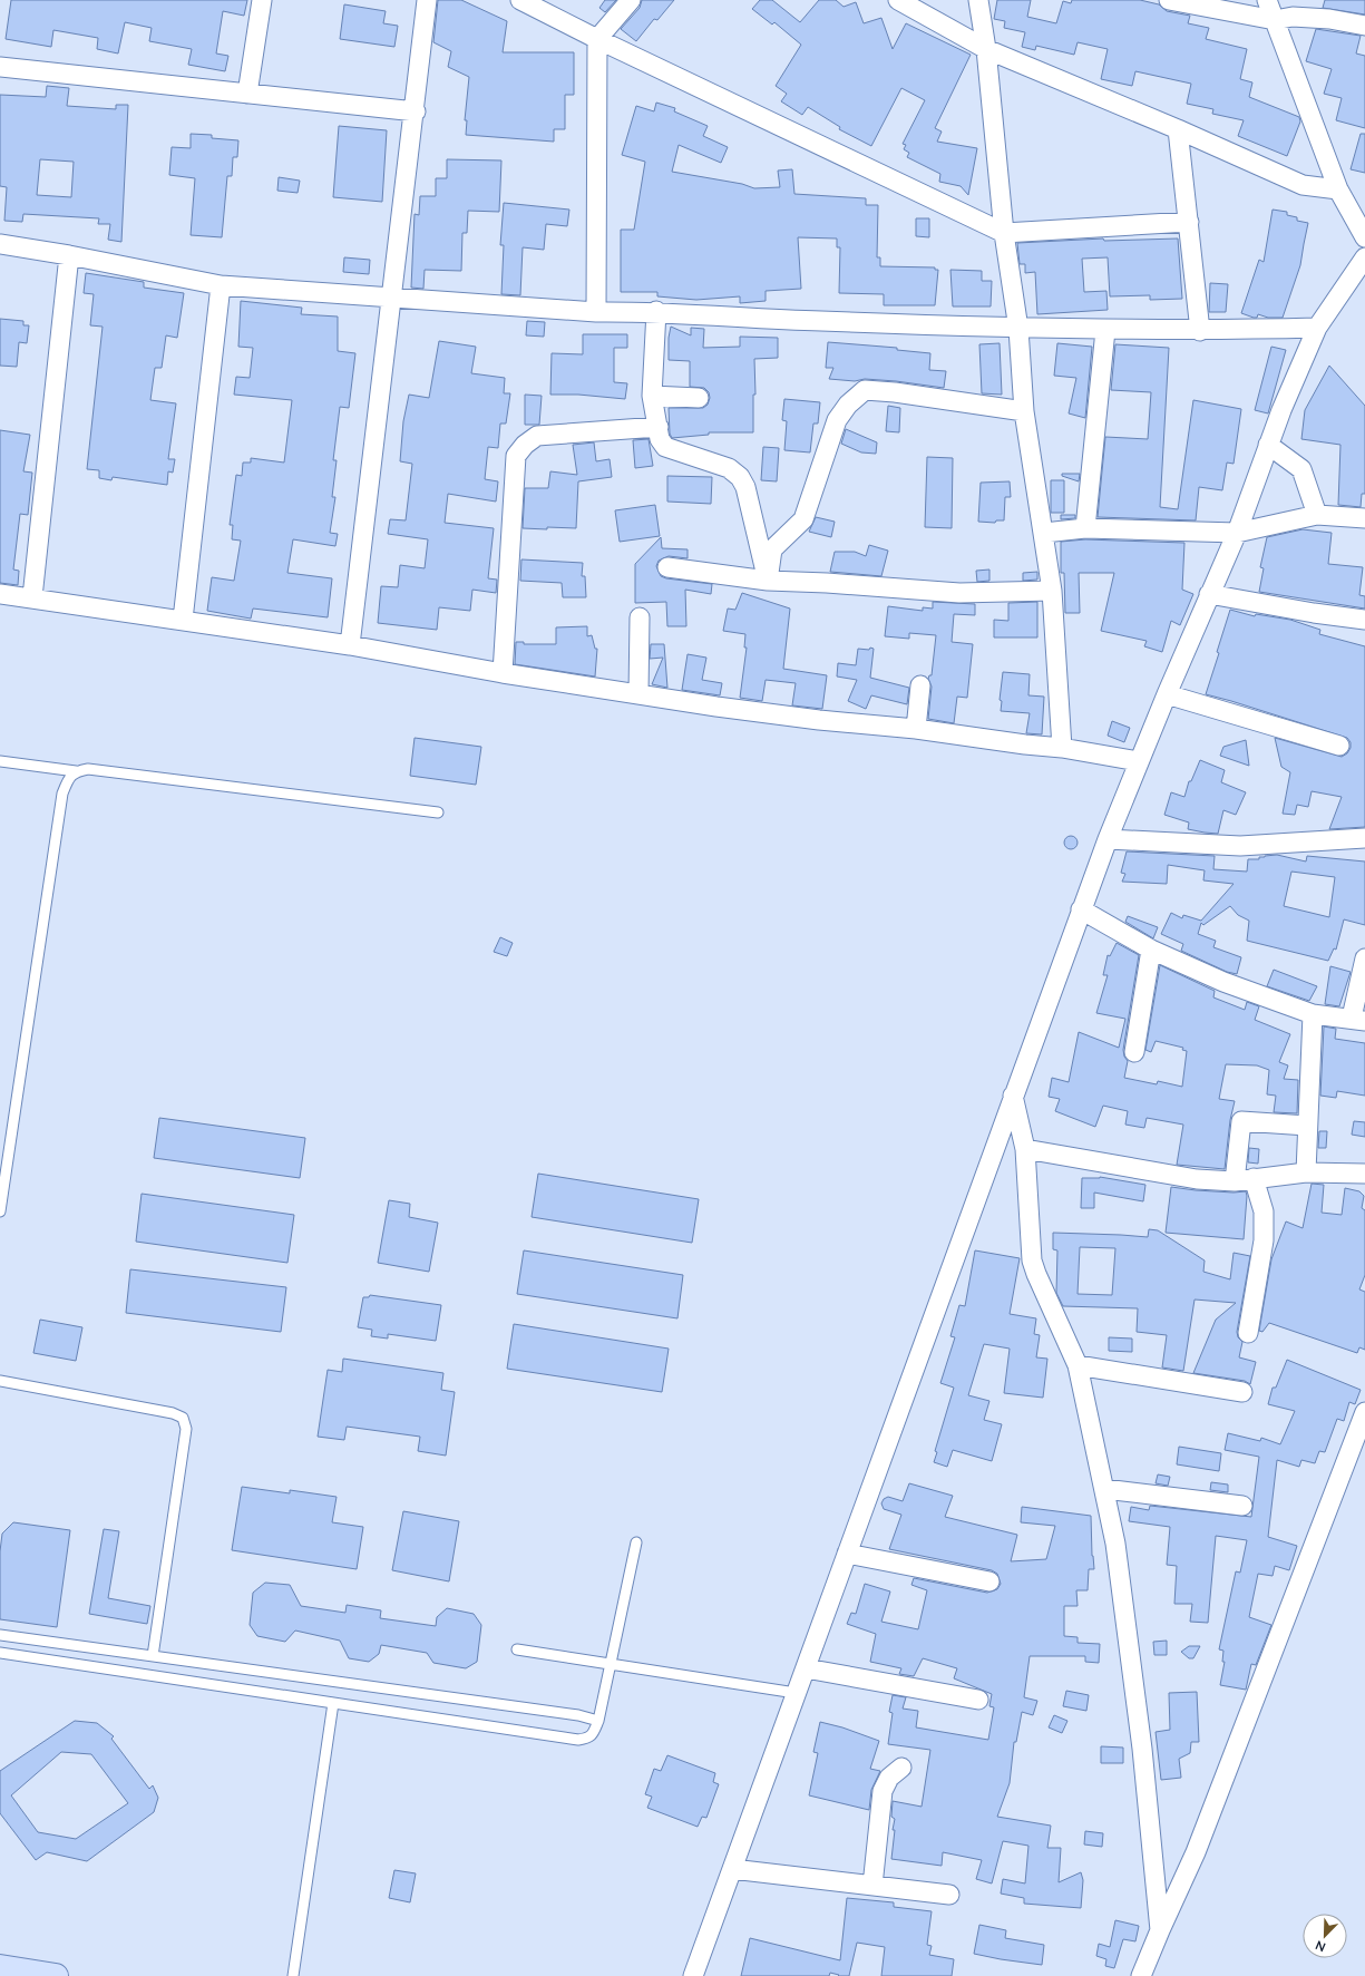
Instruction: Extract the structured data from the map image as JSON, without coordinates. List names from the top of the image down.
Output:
{
  "north": "bottom left"
}
